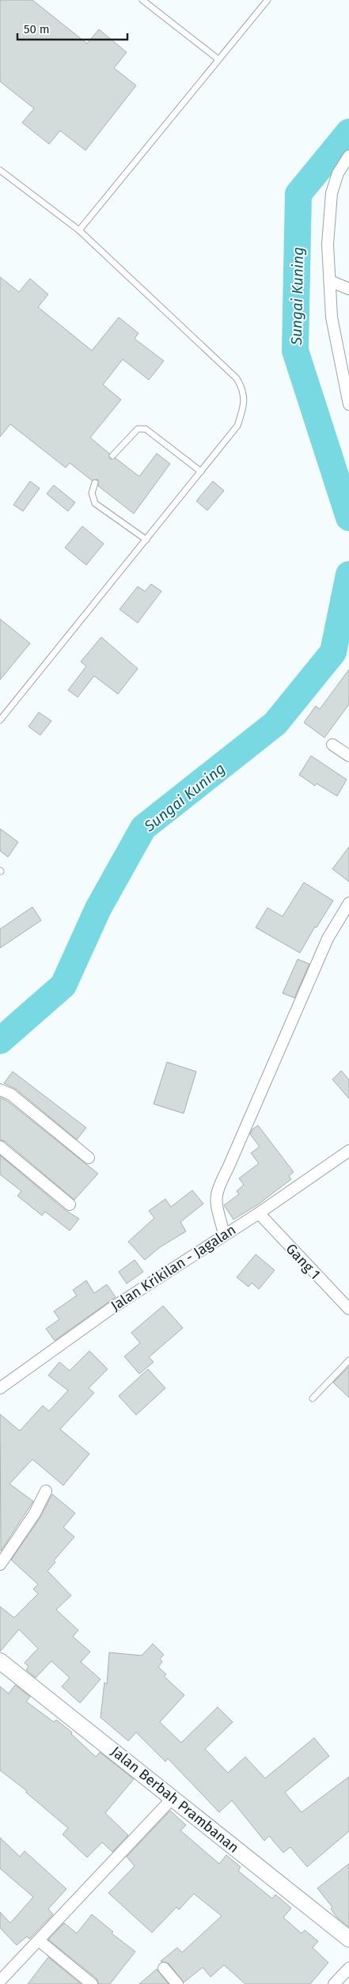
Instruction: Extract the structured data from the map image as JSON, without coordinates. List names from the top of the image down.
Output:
{
  "streets": {
    "main road": ["Jalan Berbah Prambanan"],
    "street": ["Gang 1", "Jalan Krikilan - Jagalan"]
  },
  "crossings": [
    ["Gang 1", "Jalan Krikilan - Jagalan"]
  ],
  "water": ["Sungai Kuning"],
  "scale_bar": "50 m"
}
